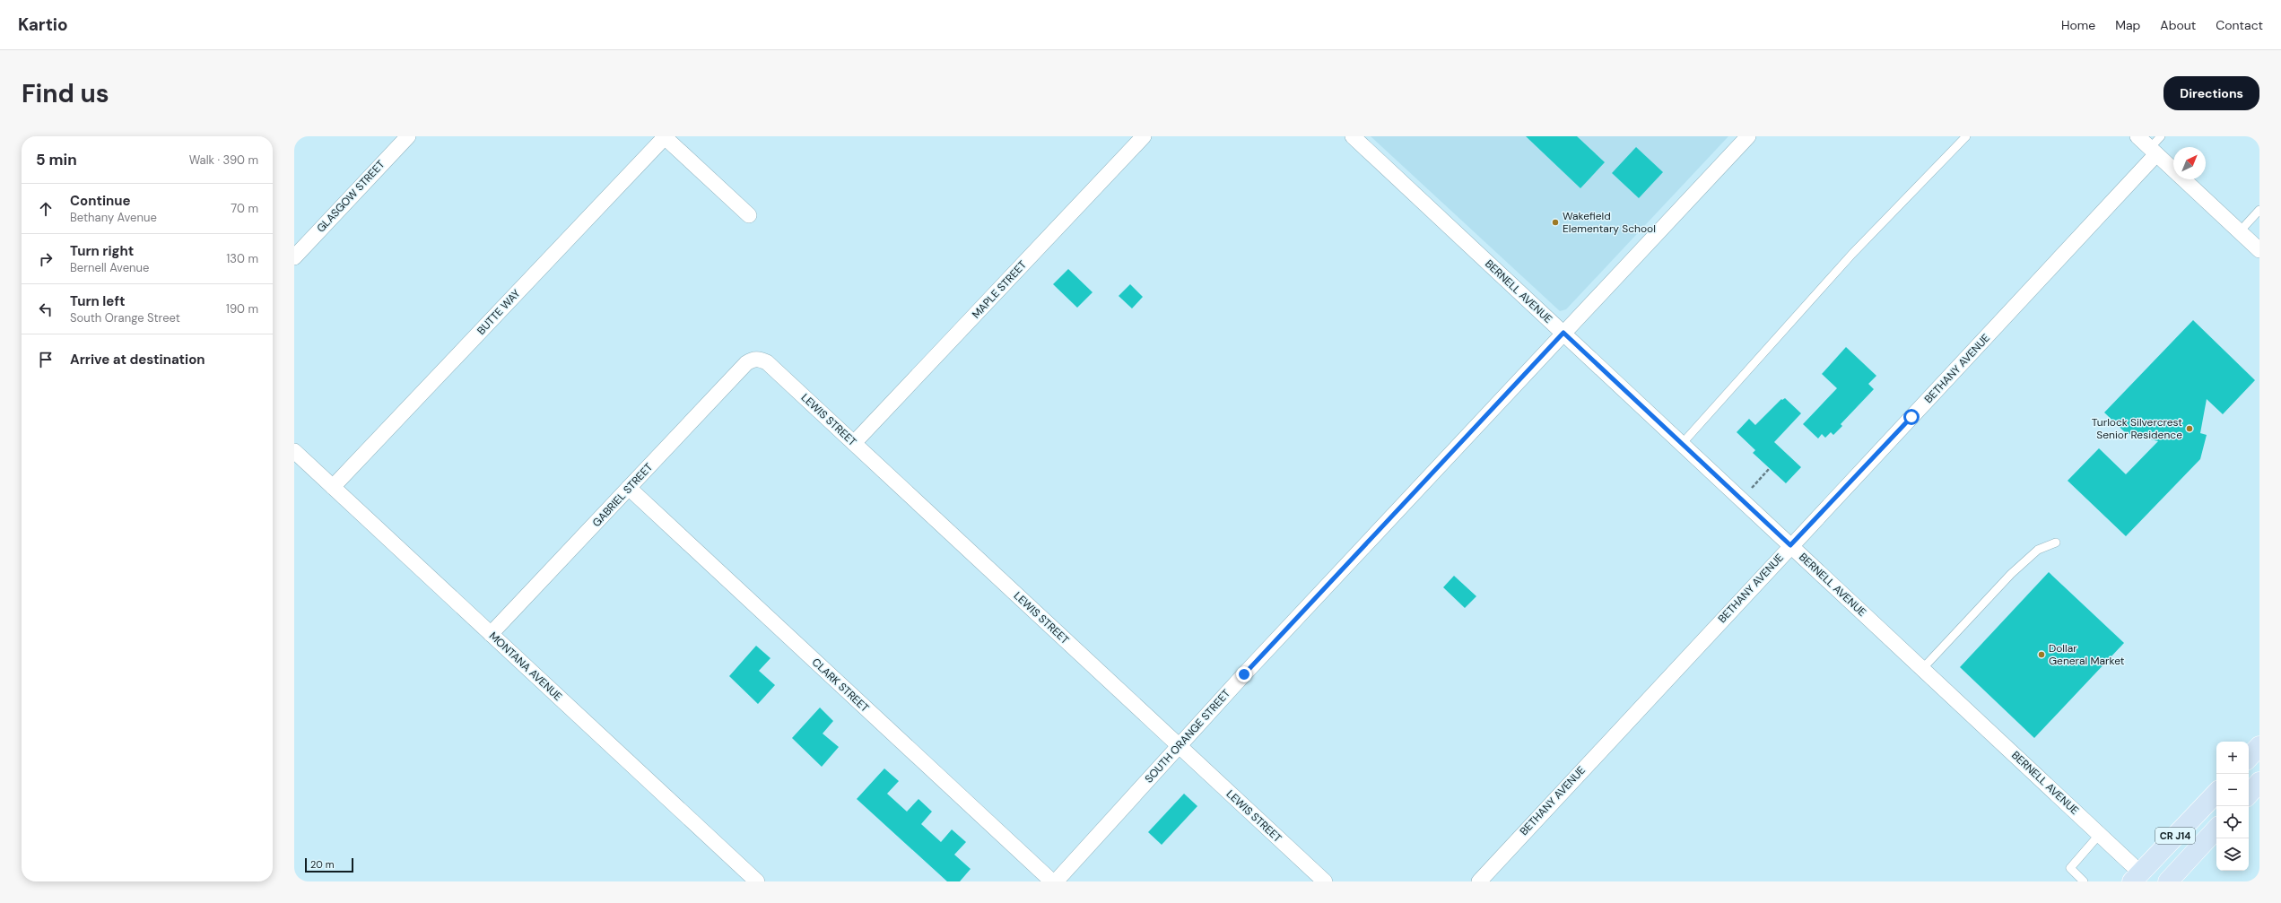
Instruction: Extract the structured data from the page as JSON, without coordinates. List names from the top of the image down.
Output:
{
  "streets": {
    "main road": ["CR J14"],
    "street": [
      "GLASGOW STREET",
      "MAPLE STREET",
      "BERNELL AVENUE",
      "BUTTE WAY",
      "BETHANY AVENUE",
      "LEWIS STREET",
      "GABRIEL STREET",
      "MONTANA AVENUE",
      "CLARK STREET",
      "SOUTH ORANGE STREET"
    ]
  },
  "crossings": [
    ["MAPLE STREET", "LEWIS STREET"],
    ["BERNELL AVENUE", "BETHANY AVENUE"],
    ["BERNELL AVENUE", "SOUTH ORANGE STREET"],
    ["BERNELL AVENUE", "CR J14"],
    ["BUTTE WAY", "MONTANA AVENUE"],
    ["LEWIS STREET", "GABRIEL STREET"],
    ["LEWIS STREET", "SOUTH ORANGE STREET"],
    ["GABRIEL STREET", "MONTANA AVENUE"],
    ["GABRIEL STREET", "CLARK STREET"]
  ],
  "places": ["Wakefield Elementary School", "Turlock Silvercrest Senior Residence", "Dollar General Market"],
  "scale_bar": "20 m",
  "north": "top right",
  "page": {
    "header": "Kartio",
    "nav": [
      "Home",
      "Map",
      "About",
      "Contact"
    ],
    "buttons": "Directions",
    "title": "Find us",
    "heading": ["5 min", "Walk · 390 m"],
    "list": [
      ["Continue", "Bethany Avenue", "70 m"],
      ["Turn right", "Bernell Avenue", "130 m"],
      ["Turn left", "South Orange Street", "190 m"],
      "Arrive at destination"
    ],
    "map_buttons": ["+", "−"],
    "scale": "20 m"
  }
}
